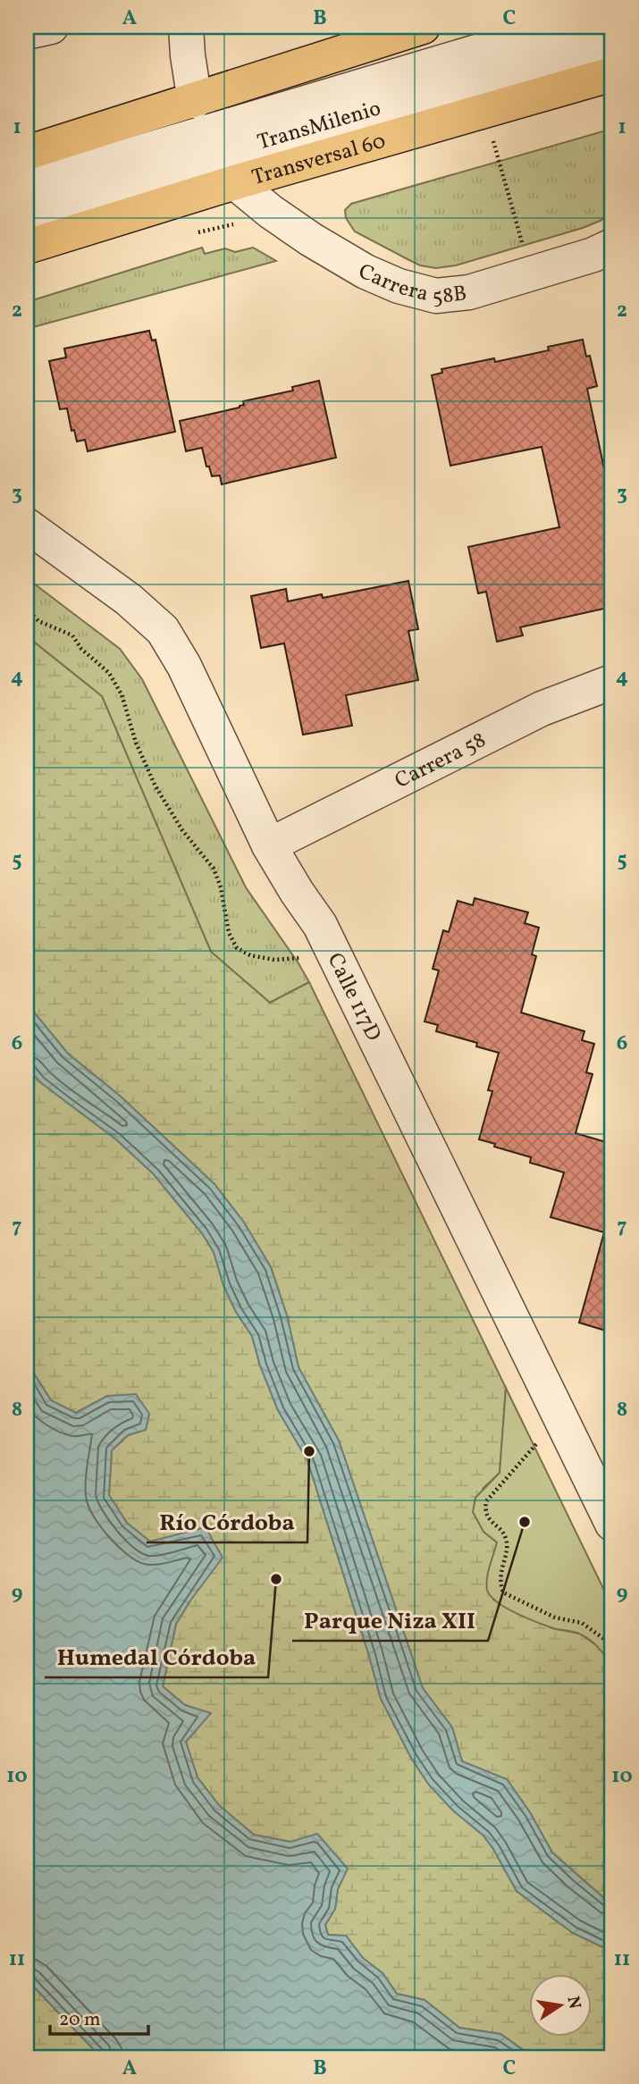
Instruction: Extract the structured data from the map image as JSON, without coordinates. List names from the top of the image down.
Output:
{
  "streets": {
    "main road": ["Transversal 60"],
    "street": [
      "TransMilenio",
      "Carrera 58B",
      "Carrera 58",
      "Calle 117D"
    ]
  },
  "crossings": [
    ["Transversal 60", "Carrera 58B"],
    ["Carrera 58", "Calle 117D"]
  ],
  "places": ["Río Córdoba", "Parque Niza XII", "Humedal Córdoba"],
  "scale_bar": "20 m",
  "north": "right",
  "grid": {
    "columns": ["A", "B", "C"],
    "rows": [
      "1",
      "2",
      "3",
      "4",
      "5",
      "6",
      "7",
      "8",
      "9",
      "10",
      "11"
    ]
  }
}
